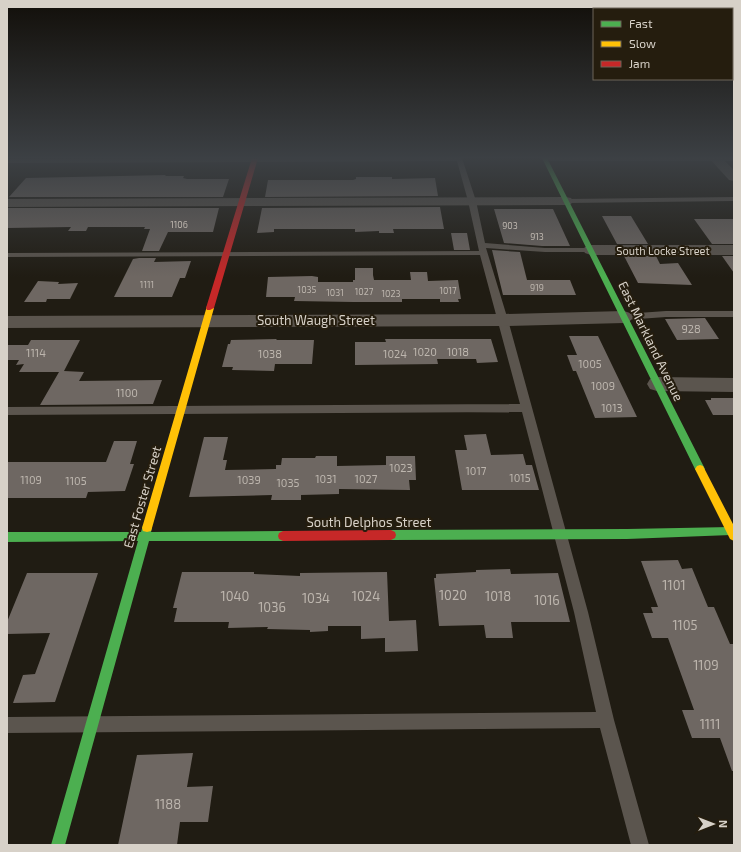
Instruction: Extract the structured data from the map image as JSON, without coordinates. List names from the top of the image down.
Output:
{
  "streets": {
    "street": [
      "South Locke Street",
      "South Waugh Street",
      "East Markland Avenue",
      "East Foster Street",
      "South Delphos Street"
    ]
  },
  "crossings": [
    ["South Locke Street", "East Markland Avenue"],
    ["South Waugh Street", "East Markland Avenue"],
    ["South Waugh Street", "East Foster Street"],
    ["East Markland Avenue", "South Delphos Street"],
    ["East Foster Street", "South Delphos Street"]
  ],
  "house_numbers": [
    "1106",
    "903",
    "913",
    "1111",
    "919",
    "1035",
    "1017",
    "1027",
    "1031",
    "1023",
    "928",
    "1020",
    "1018",
    "1114",
    "1038",
    "1024",
    "1005",
    "1009",
    "1100",
    "1013",
    "1023",
    "1017",
    "1015",
    "1031",
    "1027",
    "1109",
    "1039",
    "1105",
    "1035",
    "1101",
    "1020",
    "1040",
    "1024",
    "1018",
    "1034",
    "1016",
    "1036",
    "1105",
    "1109",
    "1111",
    "1188"
  ],
  "legend": ["Fast", "Slow", "Jam"],
  "north": "right"
}
